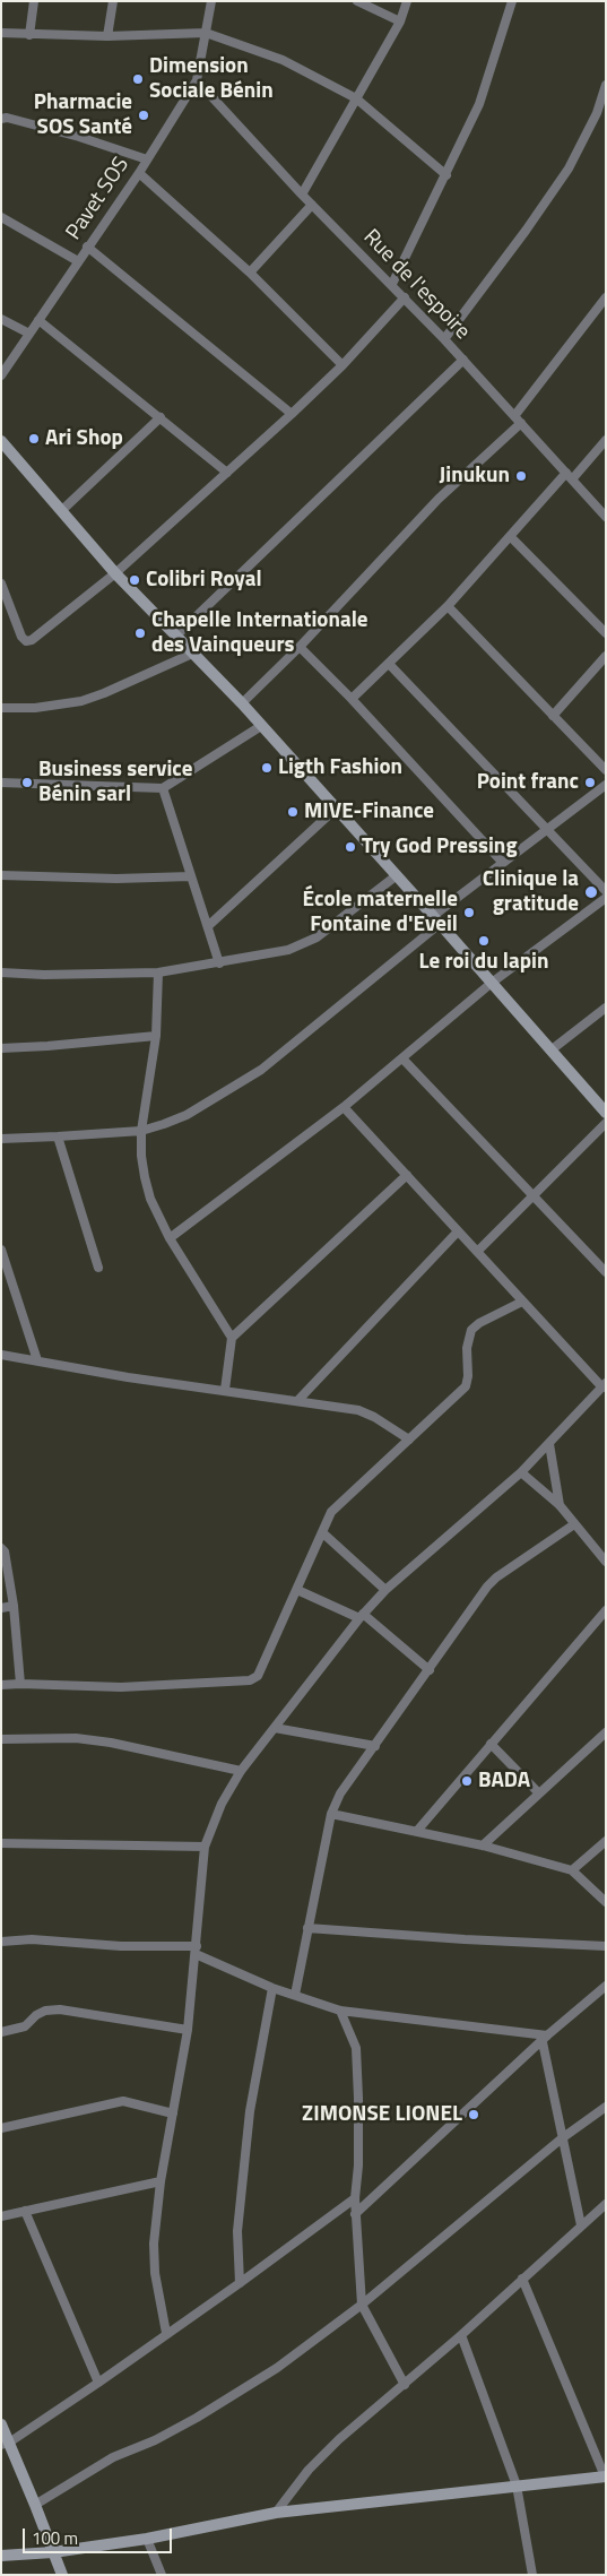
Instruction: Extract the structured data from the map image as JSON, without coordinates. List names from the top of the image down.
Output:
{
  "streets": {
    "street": ["Pavet SOS", "Rue de l'espoire"]
  },
  "crossings": [
    ["Pavet SOS", "Rue de l'espoire"]
  ],
  "places": [
    "Dimension Sociale Bénin",
    "Pharmacie SOS Santé",
    "Ari Shop",
    "Jinukun",
    "Colibri Royal",
    "Chapelle Internationale des Vainqueurs",
    "Ligth Fashion",
    "Business service Bénin sarl",
    "Point franc",
    "MIVE-Finance",
    "Try God Pressing",
    "Clinique la gratitude",
    "École maternelle Fontaine d'Eveil",
    "Le roi du lapin",
    "BADA",
    "ZIMONSE LIONEL"
  ],
  "scale_bar": "100 m"
}
